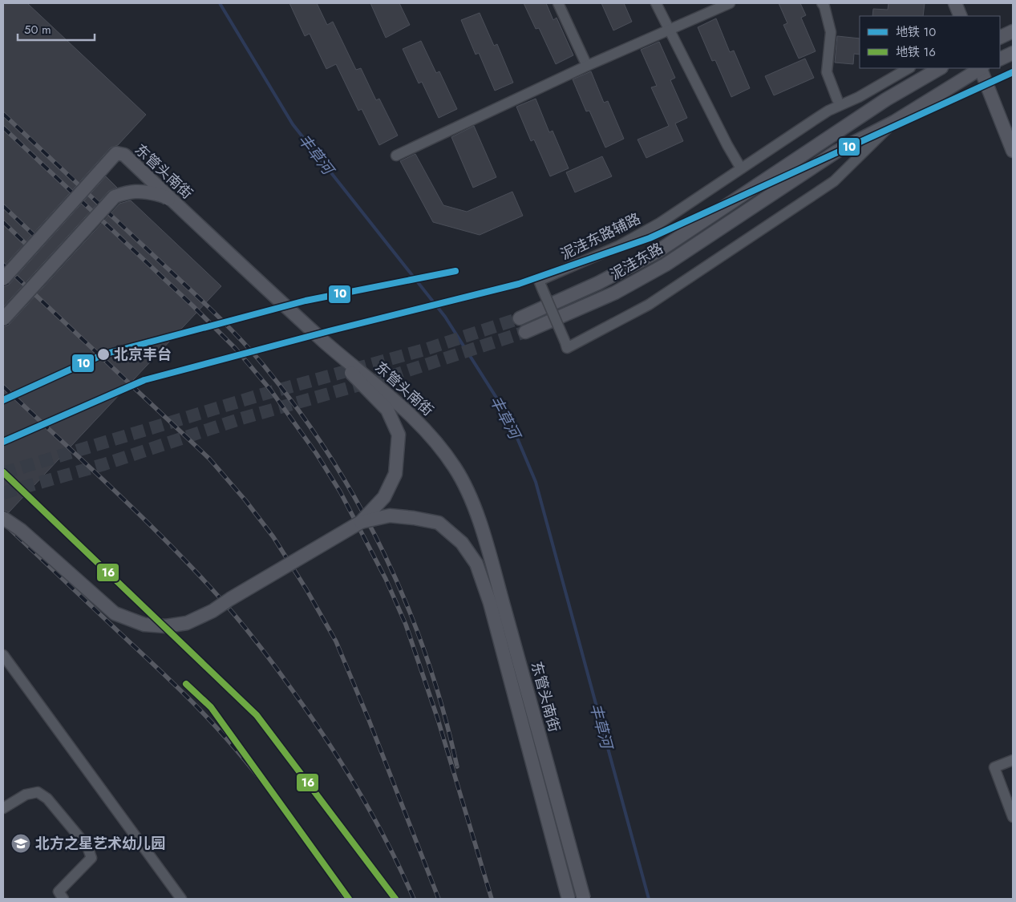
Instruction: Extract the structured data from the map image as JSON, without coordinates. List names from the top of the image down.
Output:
{
  "streets": {
    "main road": ["东管头南街", "泥洼东路"],
    "street": ["泥洼东路辅路"]
  },
  "crossings": [
    ["泥洼东路辅路", "泥洼东路"]
  ],
  "water": ["丰草河"],
  "places": {
    "other": ["北京丰台"],
    "school or university": ["北方之星艺术幼儿园"]
  },
  "lines": ["metro line 10", "metro line 16"],
  "legend": ["地铁 10", "地铁 16"],
  "scale_bar": "50 m"
}
